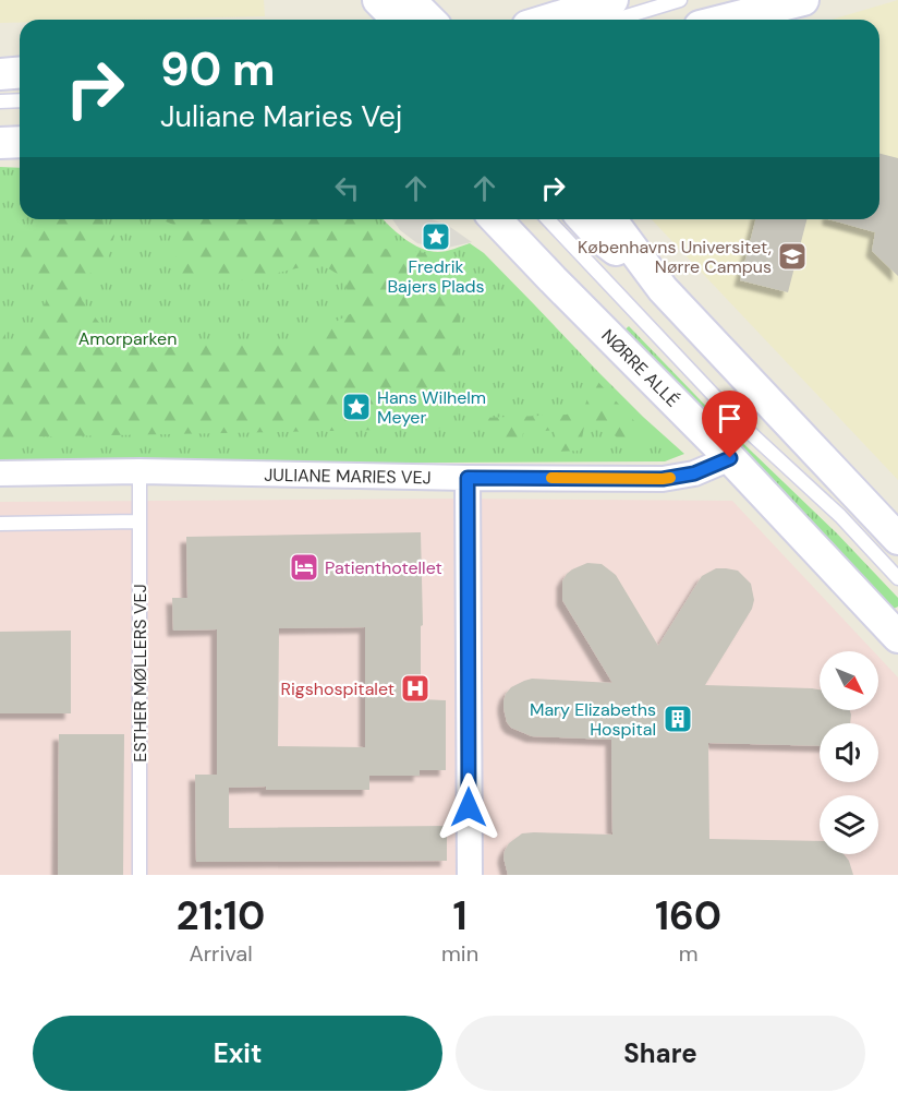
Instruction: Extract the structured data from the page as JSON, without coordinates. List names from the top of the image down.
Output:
{
  "streets": {
    "street": ["NØRRE ALLÉ", "JULIANE MARIES VEJ"],
    "lane": ["ESTHER MØLLERS VEJ"]
  },
  "crossings": [
    ["NØRRE ALLÉ", "JULIANE MARIES VEJ"],
    ["JULIANE MARIES VEJ", "ESTHER MØLLERS VEJ"]
  ],
  "parks": ["Amorparken"],
  "places": {
    "place": ["Fredrik Bajers Plads", "Hans Wilhelm Meyer"],
    "school or university": ["Københavns Universitet, Nørre Campus"],
    "hotel": ["Patienthotellet"],
    "hospital": ["Rigshospitalet"],
    "building": ["Mary Elizabeths Hospital"]
  },
  "north": "bottom right",
  "page": {
    "turn": ["90 m", "Juliane Maries Vej"],
    "eta": [
      "21:10",
      "Arrival",
      "1",
      "min",
      "160",
      "m"
    ],
    "buttons": ["Exit", "Share"]
  }
}
